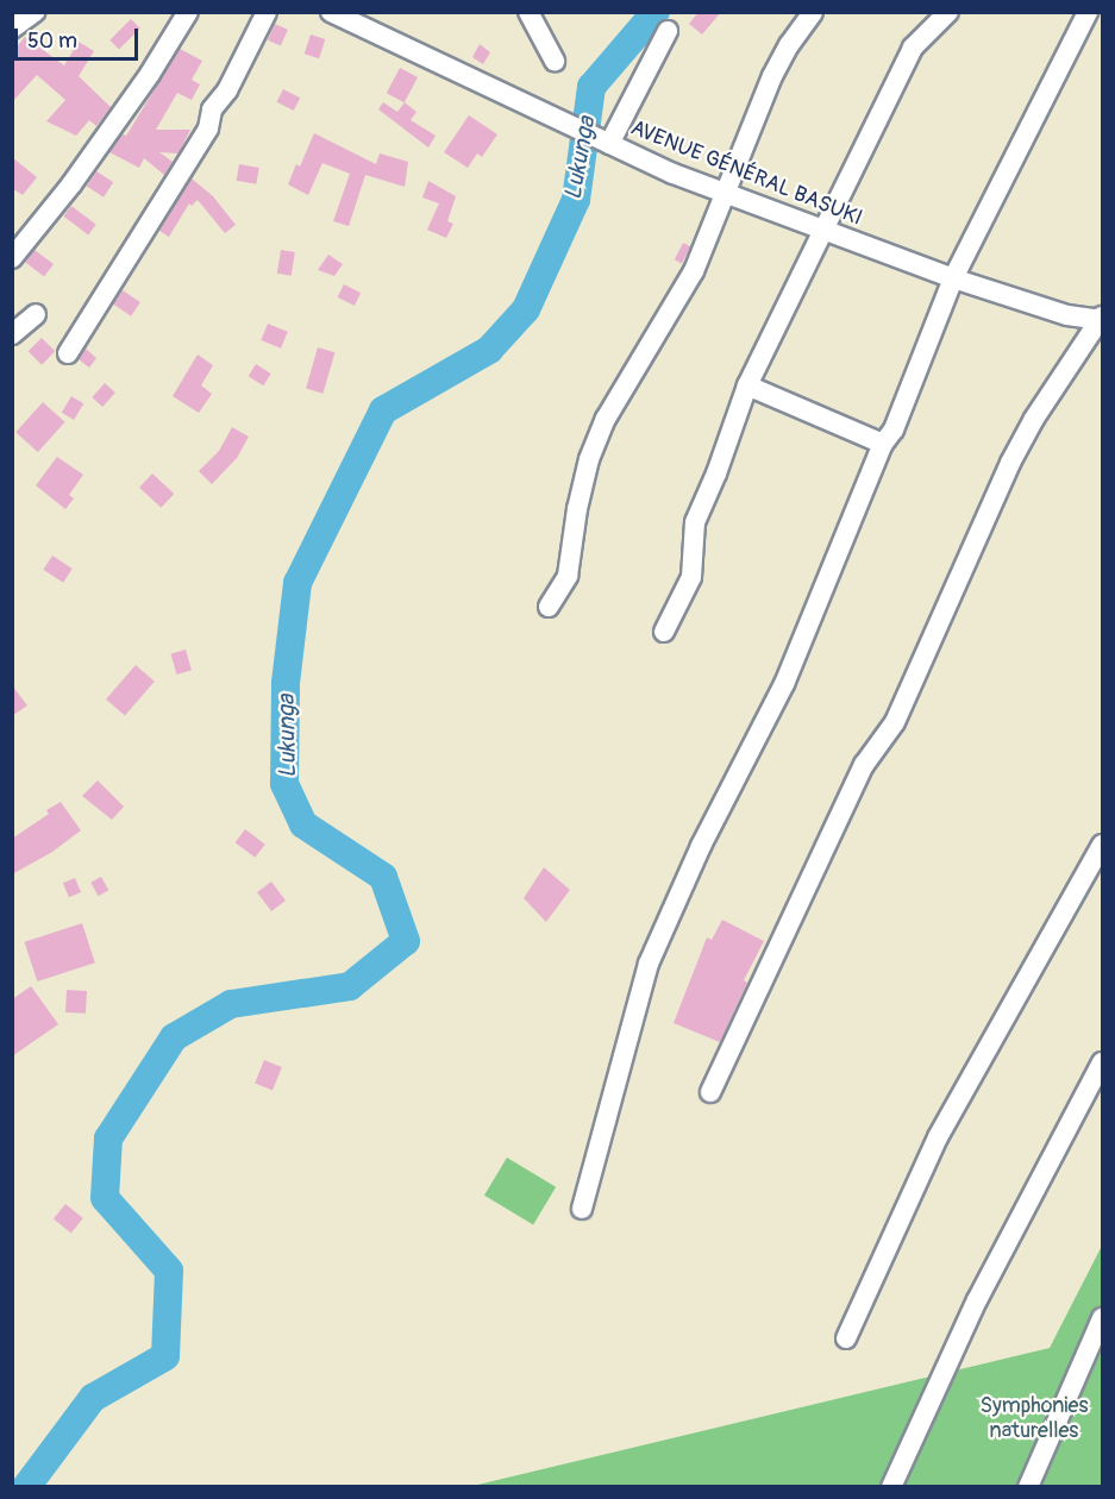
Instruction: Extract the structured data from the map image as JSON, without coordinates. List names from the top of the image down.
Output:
{
  "streets": {
    "street": ["AVENUE GÉNÉRAL BASUKI"]
  },
  "water": ["Lukunga"],
  "parks": ["Symphonies naturelles"],
  "scale_bar": "50 m"
}
